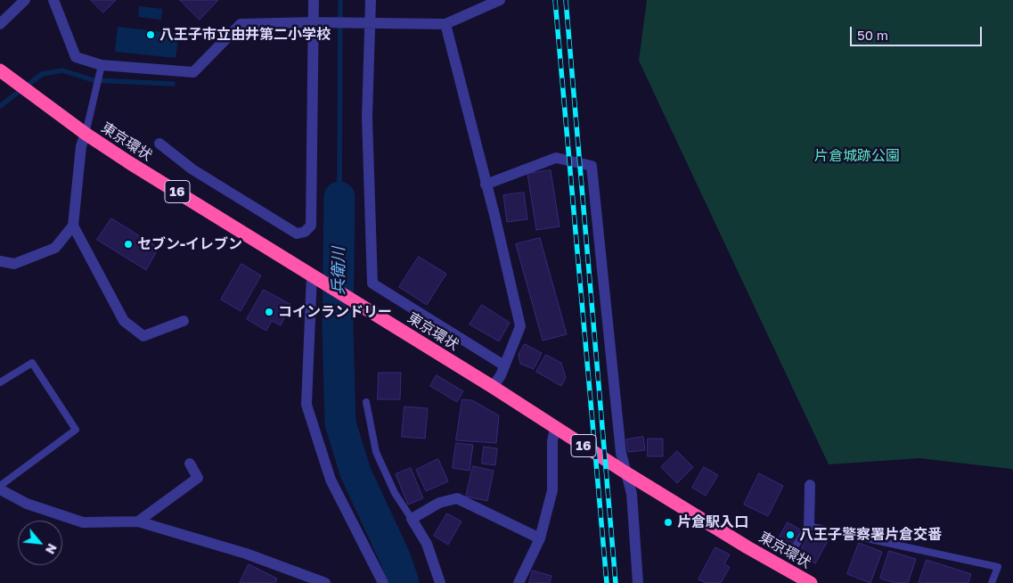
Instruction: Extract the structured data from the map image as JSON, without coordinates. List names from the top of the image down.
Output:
{
  "streets": {
    "highway": ["東京環状", "16"]
  },
  "water": ["兵衛川"],
  "parks": ["片倉城跡公園"],
  "places": [
    "八王子市立由井第二小学校",
    "セブン-イレブン",
    "コインランドリー",
    "片倉駅入口",
    "八王子警察署片倉交番"
  ],
  "scale_bar": "50 m",
  "north": "bottom right"
}
